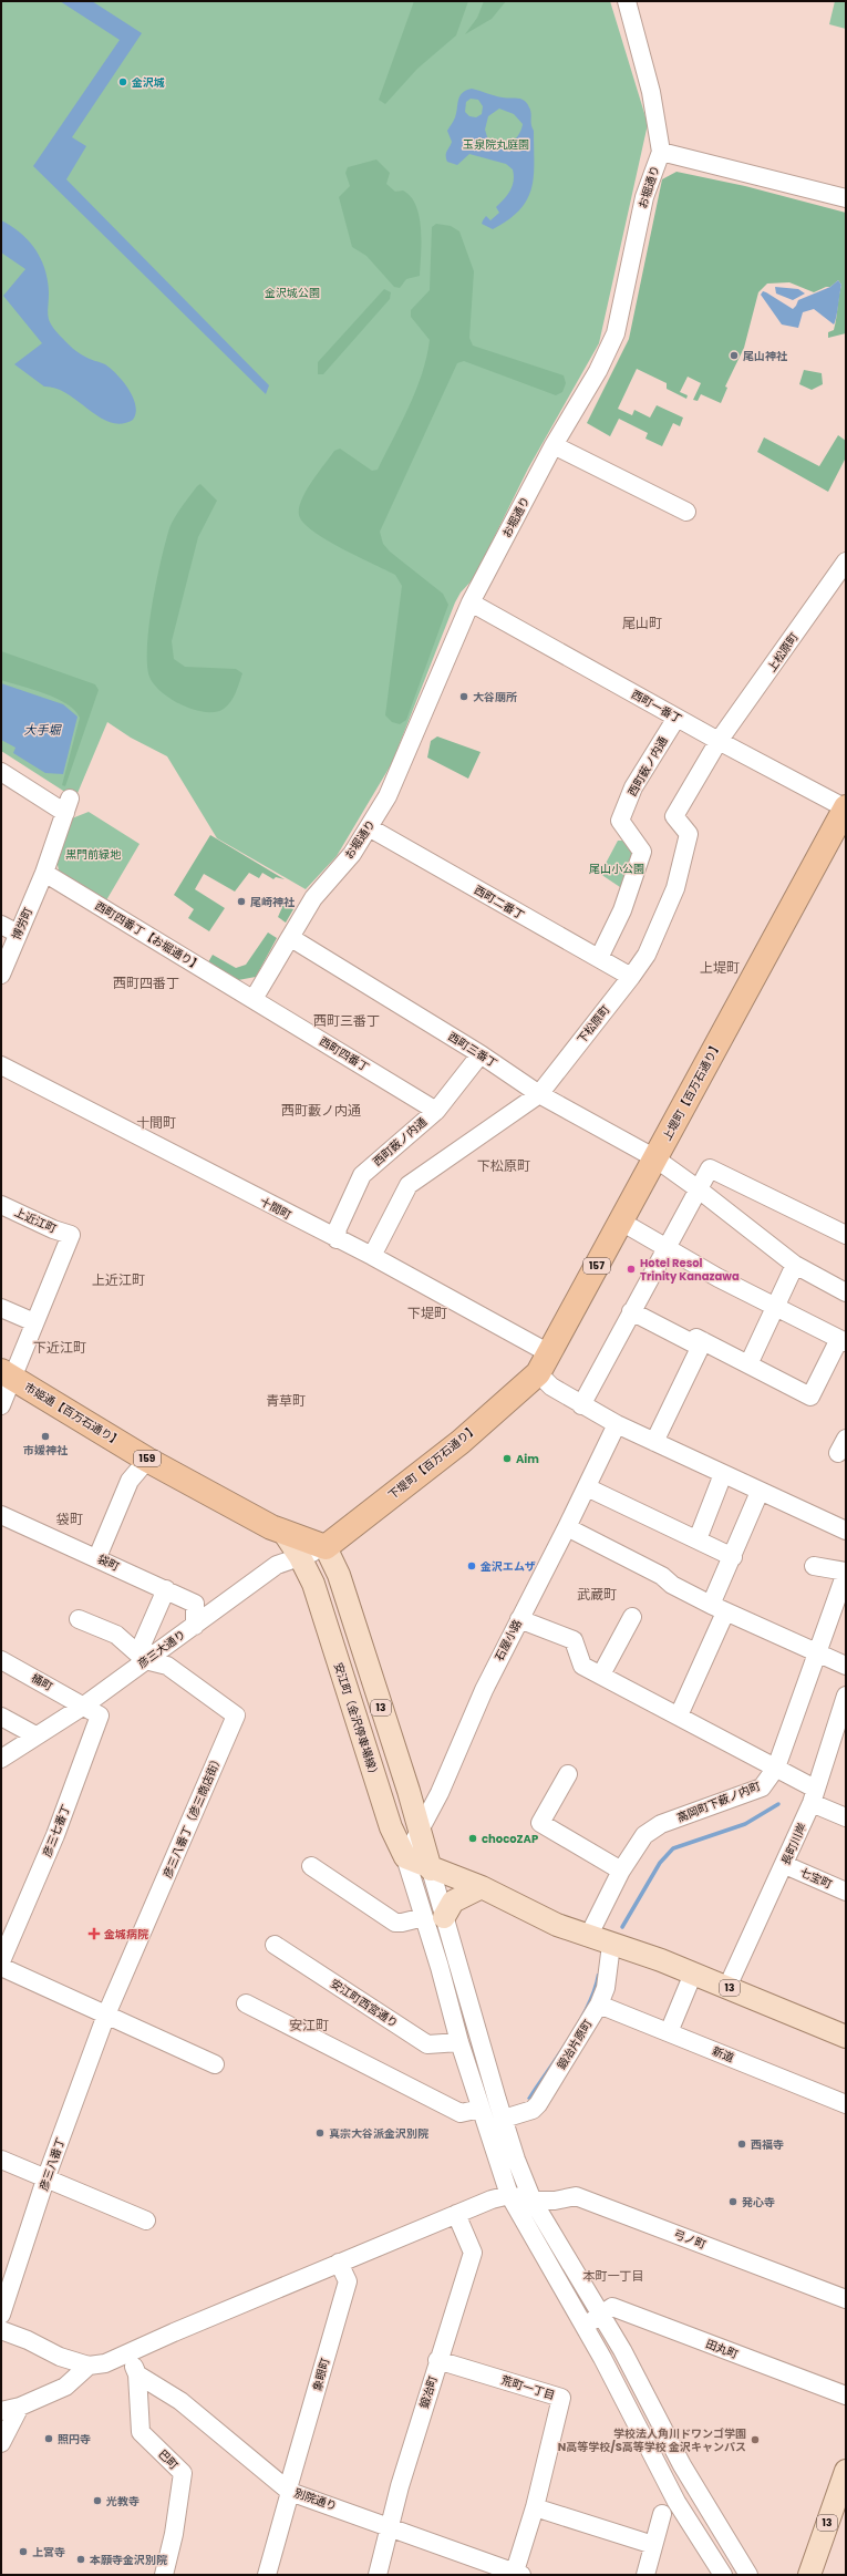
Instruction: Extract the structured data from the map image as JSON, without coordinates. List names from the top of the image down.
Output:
{
  "streets": {
    "highway": [
      "上堤町【百万石通り】",
      "157",
      "市姫通【百万石通り】",
      "159",
      "下堤町【百万石通り】"
    ],
    "main road": ["13", "安江町（金沢停車場線）"],
    "street": [
      "お堀通り",
      "上松原町",
      "西町一番丁",
      "西町薮ノ内通",
      "西町二番丁",
      "博労町",
      "西町四番丁【お堀通り】",
      "下松原町",
      "西町三番丁",
      "西町四番丁",
      "十間町",
      "上近江町",
      "袋町",
      "石屋小路",
      "彦三大通り",
      "桶町",
      "高岡町下薮ノ内町",
      "彦三八番丁（彦三商店街）",
      "彦三七番丁",
      "長町川岸",
      "七宝町",
      "安江町西宮通り",
      "鍛冶片原町",
      "新道",
      "彦三八番丁",
      "弓ノ町",
      "田丸町",
      "象眼町",
      "荒町一丁目",
      "鍛冶町",
      "巴町",
      "別院通り"
    ]
  },
  "crossings": [
    ["お堀通り", "西町一番丁"],
    ["お堀通り", "西町二番丁"],
    ["お堀通り", "西町四番丁【お堀通り】"],
    ["お堀通り", "西町三番丁"],
    ["お堀通り", "西町四番丁"],
    ["上松原町", "西町一番丁"],
    ["上松原町", "下松原町"],
    ["西町一番丁", "西町薮ノ内通"],
    ["西町一番丁", "下松原町"],
    ["西町一番丁", "上堤町【百万石通り】"],
    ["西町薮ノ内通", "西町二番丁"],
    ["西町薮ノ内通", "西町三番丁"],
    ["西町薮ノ内通", "西町四番丁"],
    ["西町薮ノ内通", "十間町"],
    ["西町二番丁", "下松原町"],
    ["博労町", "西町四番丁【お堀通り】"],
    ["西町四番丁【お堀通り】", "西町四番丁"],
    ["下松原町", "西町三番丁"],
    ["下松原町", "十間町"],
    ["西町三番丁", "上堤町【百万石通り】"],
    ["上堤町【百万石通り】", "十間町"],
    ["上堤町【百万石通り】", "下堤町【百万石通り】"],
    ["十間町", "下堤町【百万石通り】"],
    ["十間町", "石屋小路"],
    ["市姫通【百万石通り】", "159"],
    ["市姫通【百万石通り】", "13"],
    ["159", "下堤町【百万石通り】"],
    ["159", "彦三大通り"],
    ["159", "13"],
    ["下堤町【百万石通り】", "彦三大通り"],
    ["下堤町【百万石通り】", "13"],
    ["袋町", "彦三大通り"],
    ["石屋小路", "13"],
    ["石屋小路", "安江町（金沢停車場線）"],
    ["彦三大通り", "桶町"],
    ["彦三大通り", "13"],
    ["彦三大通り", "安江町（金沢停車場線）"],
    ["彦三大通り", "彦三八番丁（彦三商店街）"],
    ["彦三大通り", "彦三七番丁"],
    ["桶町", "彦三七番丁"],
    ["13", "安江町（金沢停車場線）"],
    ["13", "高岡町下薮ノ内町"],
    ["13", "長町川岸"],
    ["13", "鍛冶片原町"],
    ["彦三八番丁（彦三商店街）", "彦三八番丁"],
    ["長町川岸", "七宝町"],
    ["鍛冶片原町", "新道"],
    ["象眼町", "別院通り"],
    ["荒町一丁目", "鍛冶町"],
    ["鍛冶町", "別院通り"],
    ["巴町", "別院通り"]
  ],
  "districts": [
    "尾山町",
    "上堤町",
    "西町四番丁",
    "西町三番丁",
    "西町藪ノ内通",
    "十間町",
    "下松原町",
    "上近江町",
    "下堤町",
    "下近江町",
    "青草町",
    "袋町",
    "武蔵町",
    "安江町",
    "本町一丁目"
  ],
  "water": ["大手堀"],
  "parks": [
    "玉泉院丸庭園",
    "金沢城公園",
    "黒門前緑地",
    "尾山小公園"
  ],
  "places": {
    "other": [
      "金沢城",
      "尾山神社",
      "大谷廟所",
      "尾崎神社",
      "Hotel Resol Trinity Kanazawa",
      "市媛神社",
      "Aim",
      "金沢エムザ",
      "chocoZAP",
      "真宗大谷派金沢別院",
      "西福寺",
      "発心寺",
      "照円寺",
      "学校法人角川ドワンゴ学園 N高等学校/S高等学校 金沢キャンパス",
      "光教寺",
      "上宮寺",
      "本願寺金沢別院"
    ],
    "health": ["金城病院"]
  }
}
